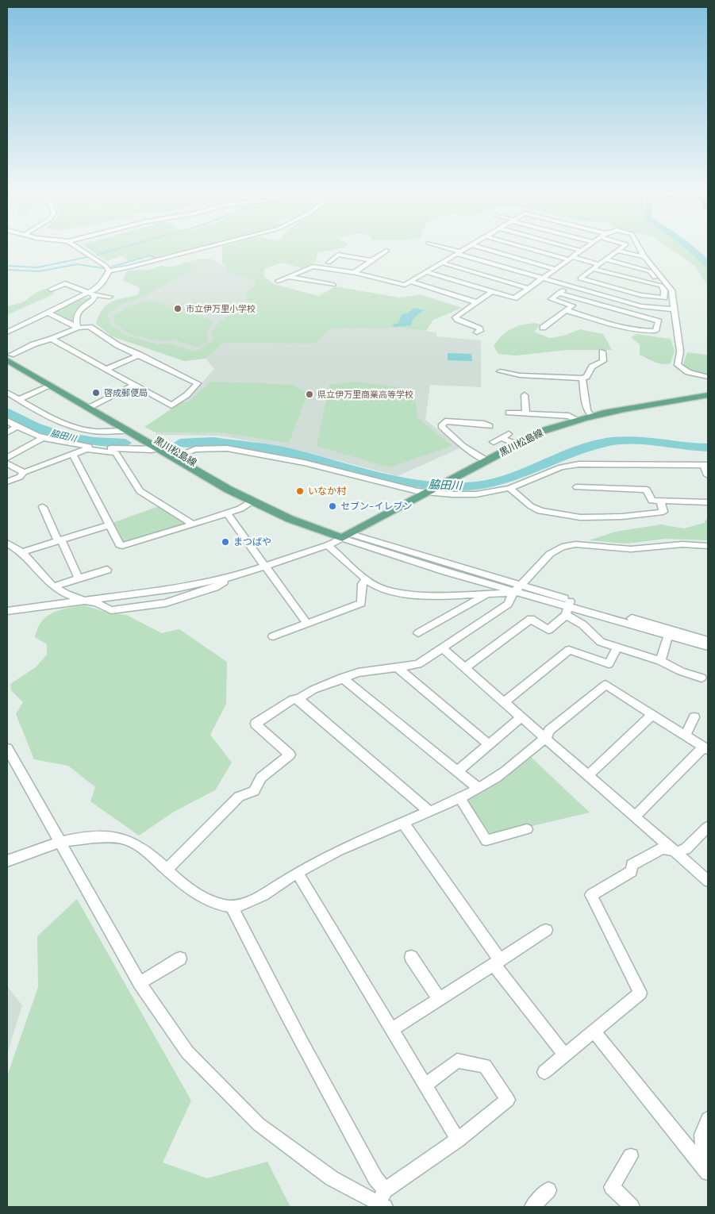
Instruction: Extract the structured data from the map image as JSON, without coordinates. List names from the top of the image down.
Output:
{
  "streets": {
    "main road": ["黒川松島線"]
  },
  "water": ["脇田川"],
  "places": [
    "市立伊万里小学校",
    "啓成郵便局",
    "県立伊万里商業高等学校",
    "いなか村",
    "セブン-イレブン",
    "まつばや"
  ]
}
